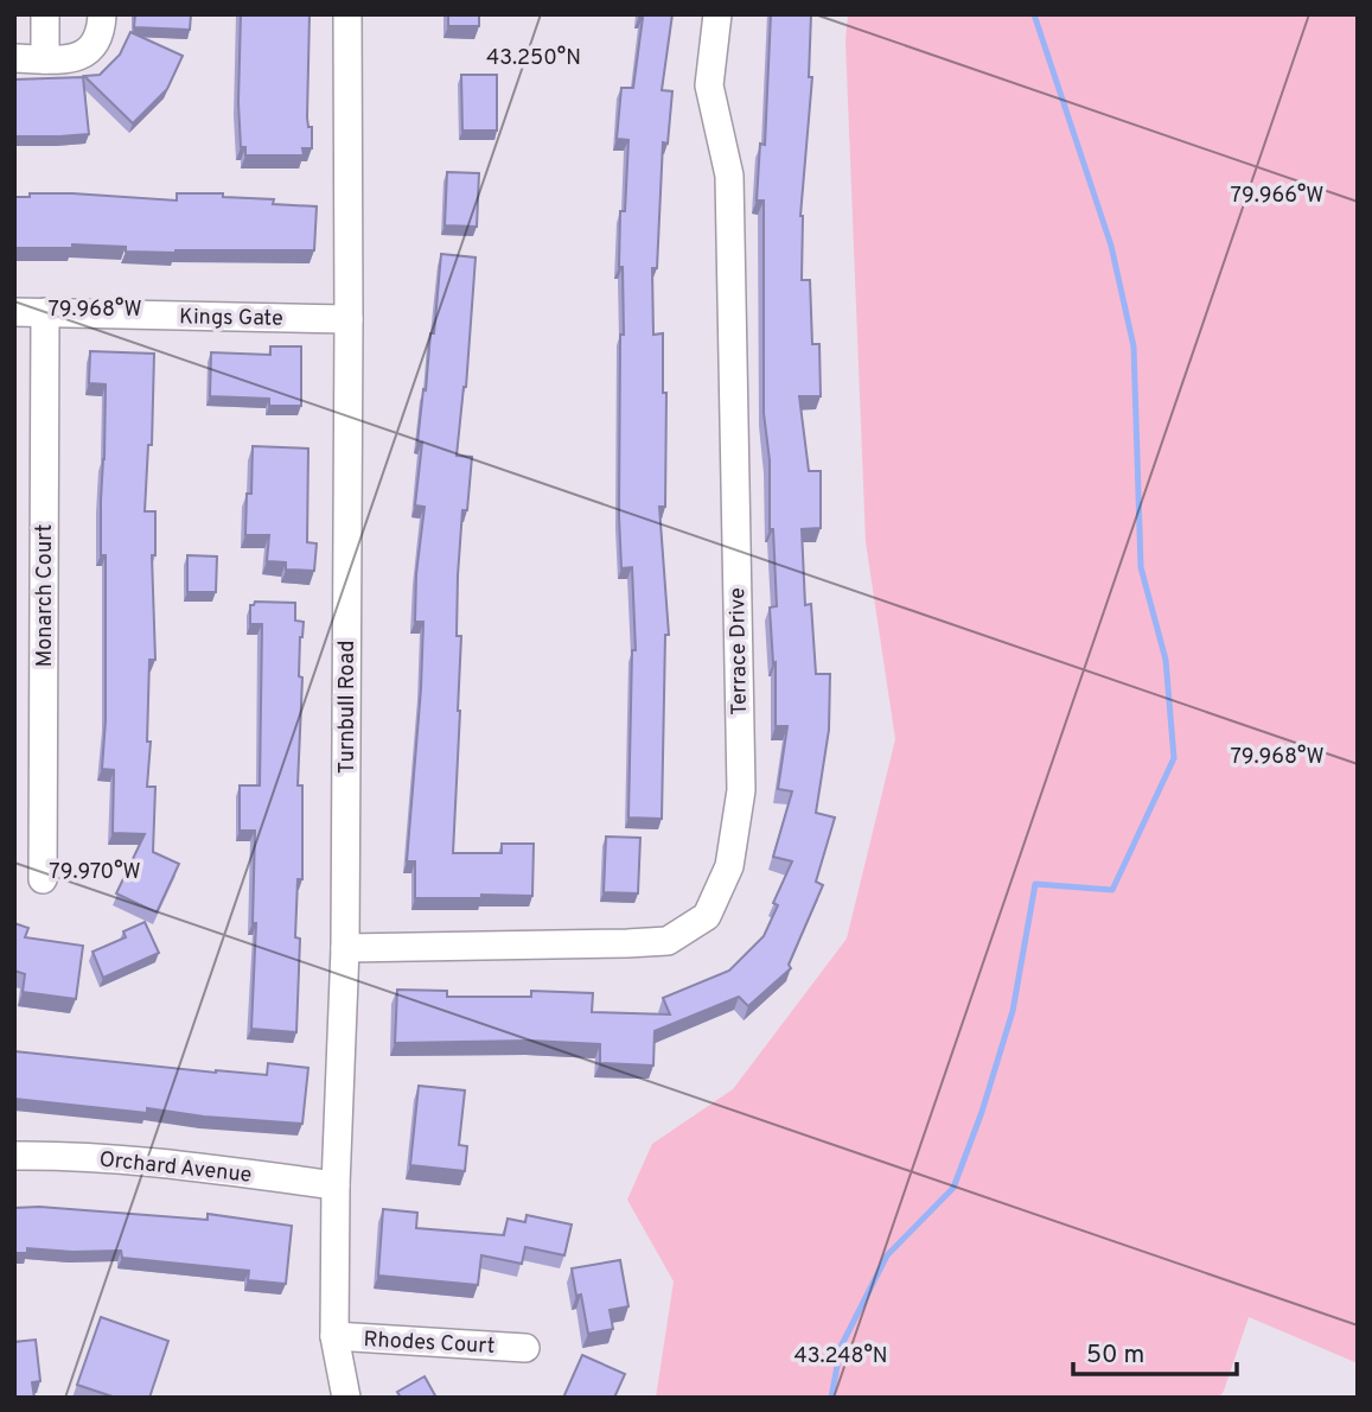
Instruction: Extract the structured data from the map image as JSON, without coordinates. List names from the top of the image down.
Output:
{
  "streets": {
    "street": [
      "Kings Gate",
      "Monarch Court",
      "Terrace Drive",
      "Turnbull Road",
      "Orchard Avenue",
      "Rhodes Court"
    ]
  },
  "crossings": [
    ["Kings Gate", "Monarch Court"],
    ["Kings Gate", "Turnbull Road"],
    ["Terrace Drive", "Turnbull Road"],
    ["Turnbull Road", "Orchard Avenue"],
    ["Turnbull Road", "Rhodes Court"]
  ],
  "scale_bar": "50 m",
  "coordinates": [
    "43.250°N",
    "79.966°W",
    "79.968°W",
    "79.970°W",
    "43.248°N"
  ]
}
